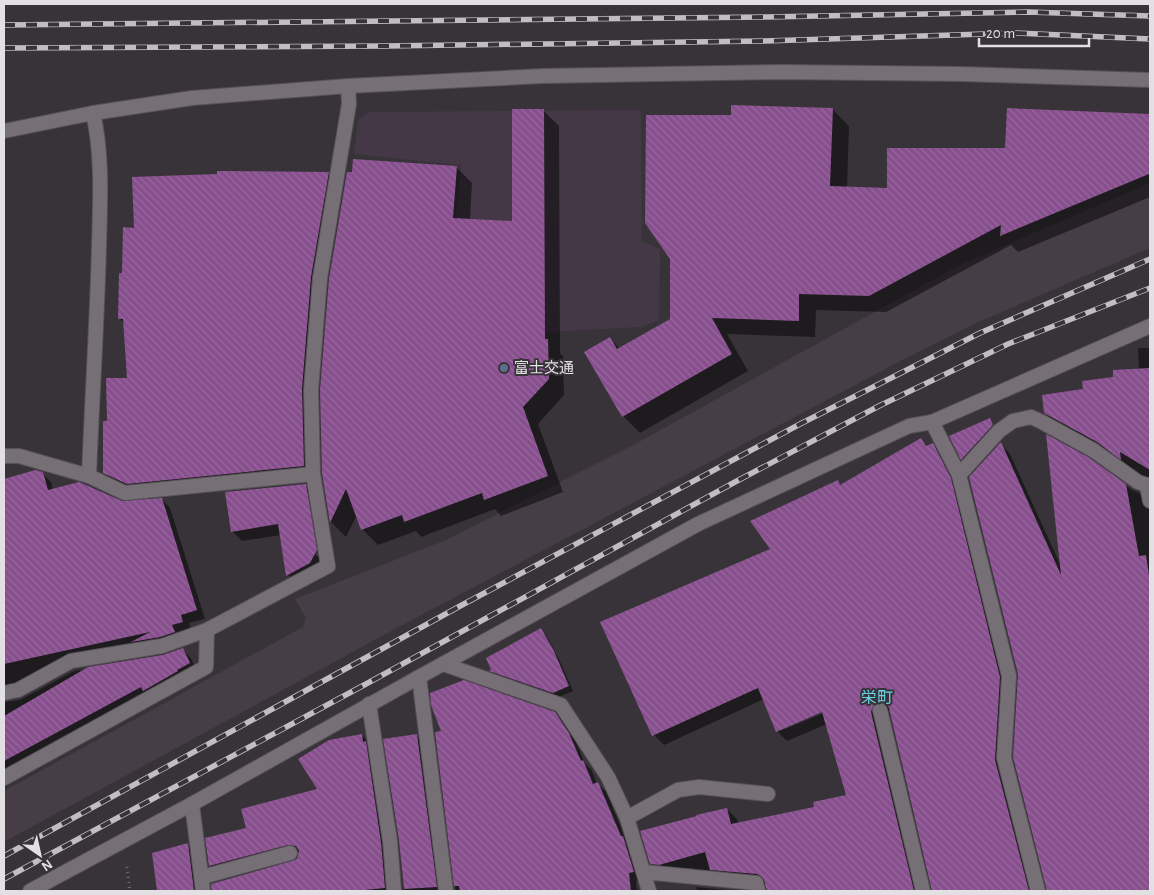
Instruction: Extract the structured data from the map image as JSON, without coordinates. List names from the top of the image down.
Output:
{
  "districts": ["栄町"],
  "places": ["富士交通"],
  "scale_bar": "20 m",
  "north": "bottom right"
}
